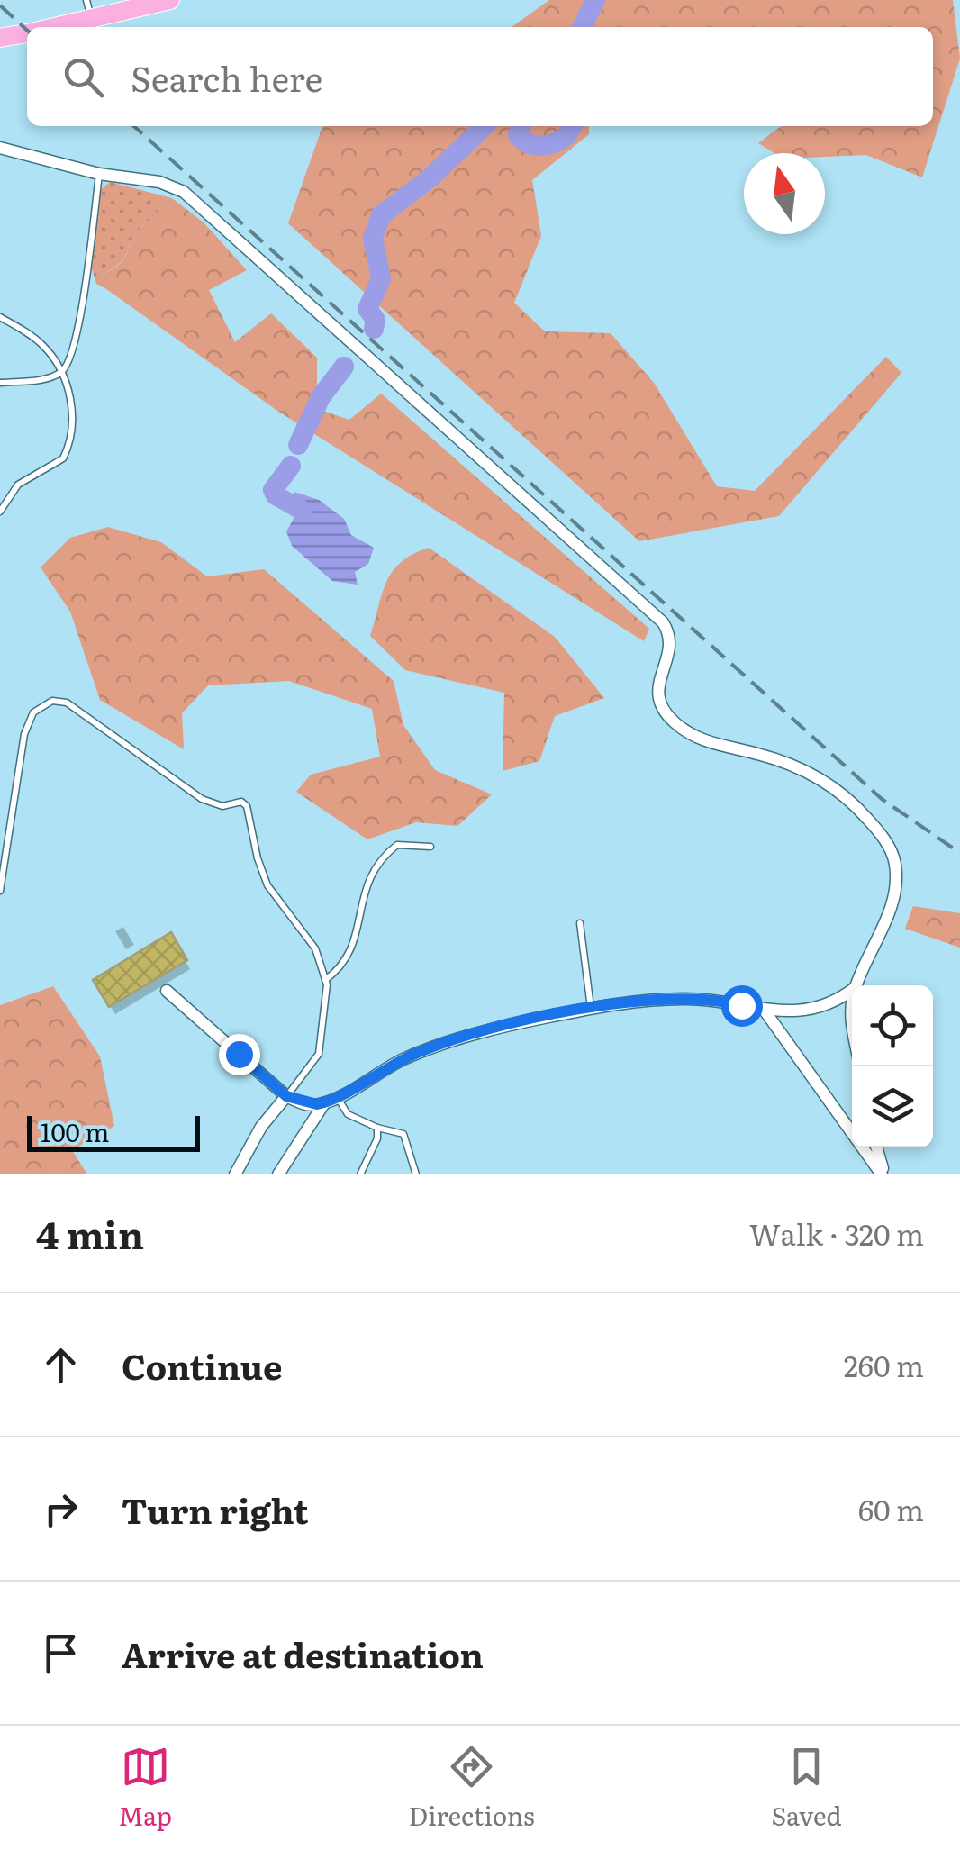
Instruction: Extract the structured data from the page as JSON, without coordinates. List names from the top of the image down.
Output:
{
  "scale_bar": "100 m",
  "north": "top",
  "page": {
    "search": "Search here",
    "scale": "100 m",
    "heading": ["4 min", "Walk · 320 m"],
    "list": [
      ["Continue", "260 m"],
      ["Turn right", "60 m"],
      "Arrive at destination"
    ],
    "nav": ["Map", "Directions", "Saved"]
  }
}
